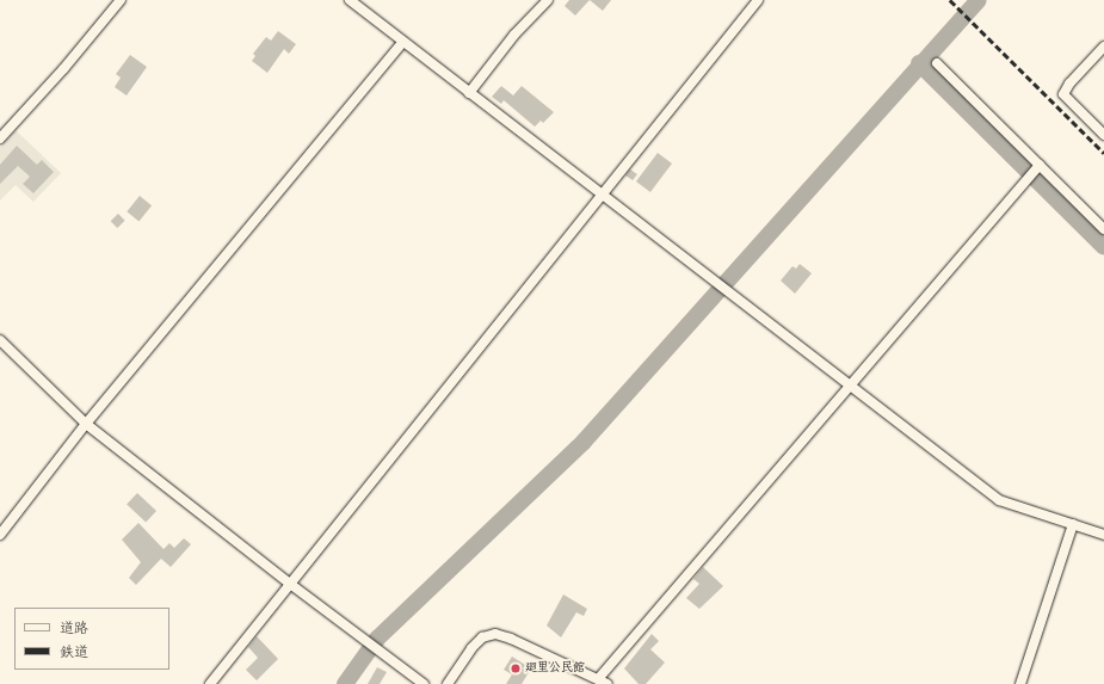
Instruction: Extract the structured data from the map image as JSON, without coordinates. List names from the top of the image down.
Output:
{
  "places": ["廻里公民館"],
  "legend": ["道路", "鉄道"]
}
